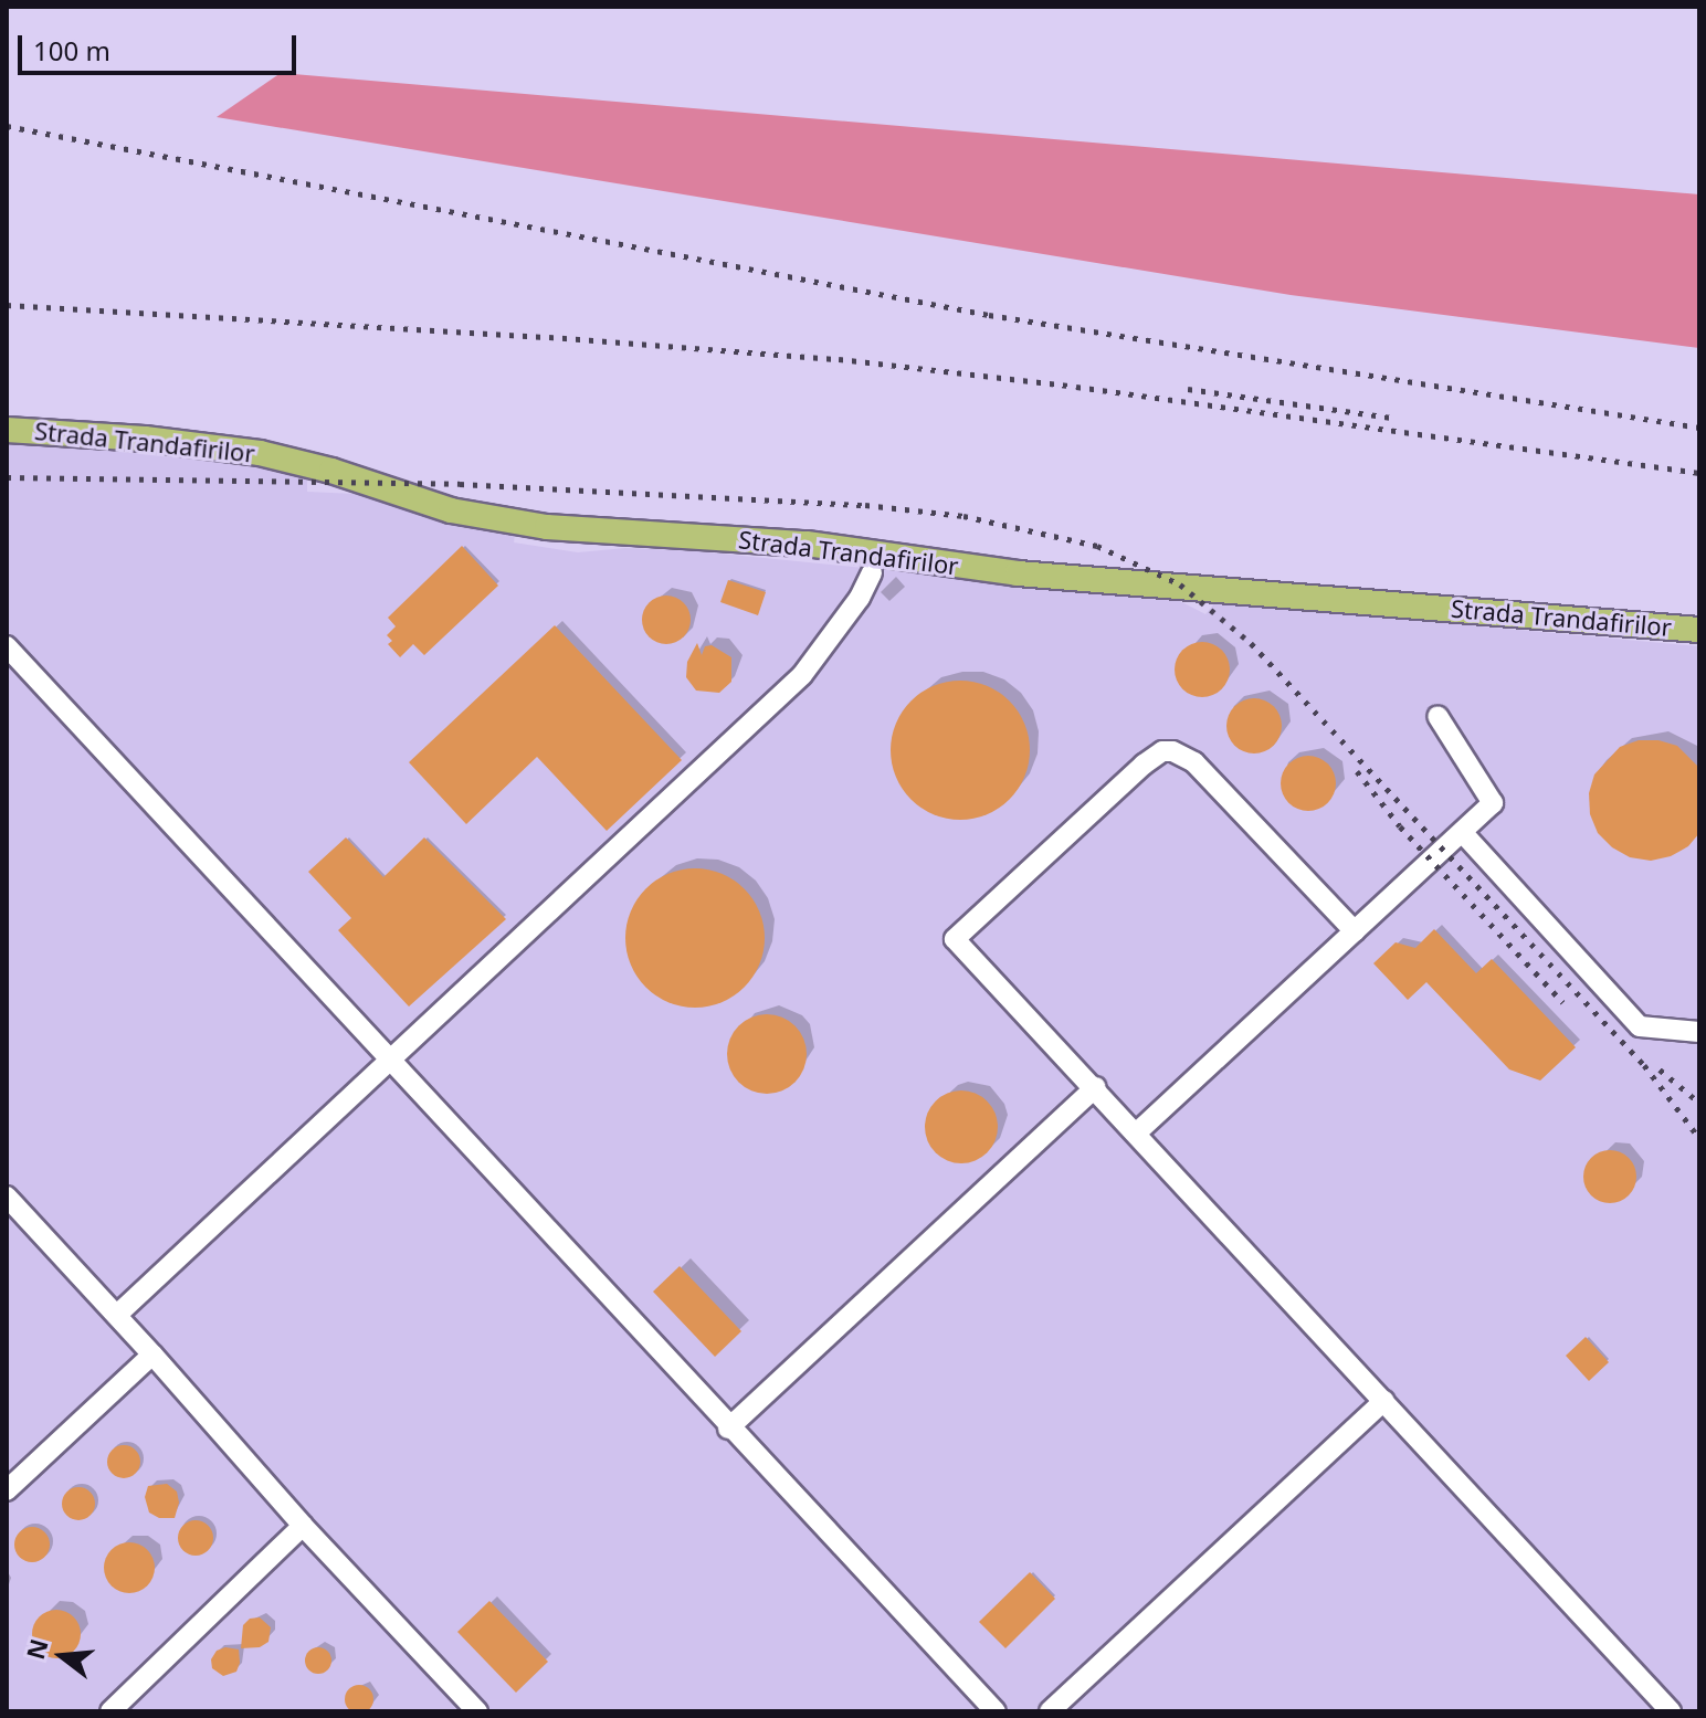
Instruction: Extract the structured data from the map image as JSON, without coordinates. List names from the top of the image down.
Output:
{
  "streets": {
    "main road": ["Strada Trandafirilor"]
  },
  "scale_bar": "100 m",
  "north": "left"
}
